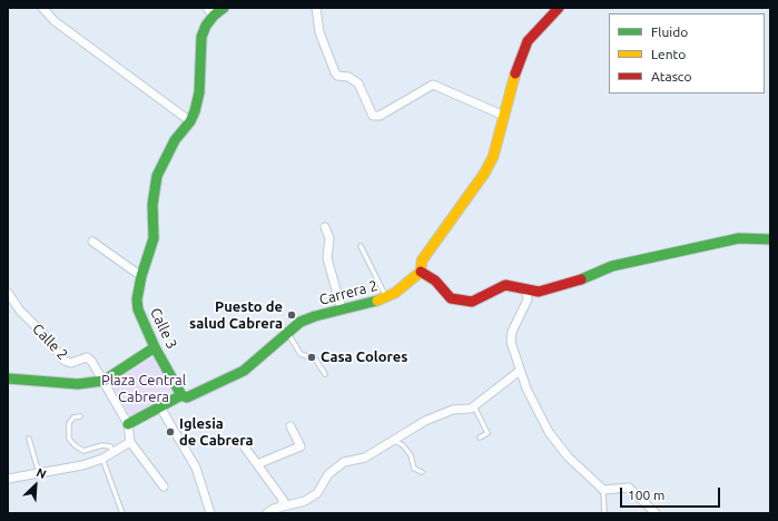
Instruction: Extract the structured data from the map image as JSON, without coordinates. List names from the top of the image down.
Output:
{
  "streets": {
    "street": ["Carrera 2", "Calle 3", "Calle 2"]
  },
  "crossings": [
    ["Carrera 2", "Calle 3"],
    ["Carrera 2", "Calle 2"]
  ],
  "parks": ["Plaza Central Cabrera"],
  "places": ["Puesto de salud Cabrera", "Casa Colores", "Iglesia de Cabrera"],
  "legend": ["Fluido", "Lento", "Atasco"],
  "scale_bar": "100 m",
  "north": "top right"
}
